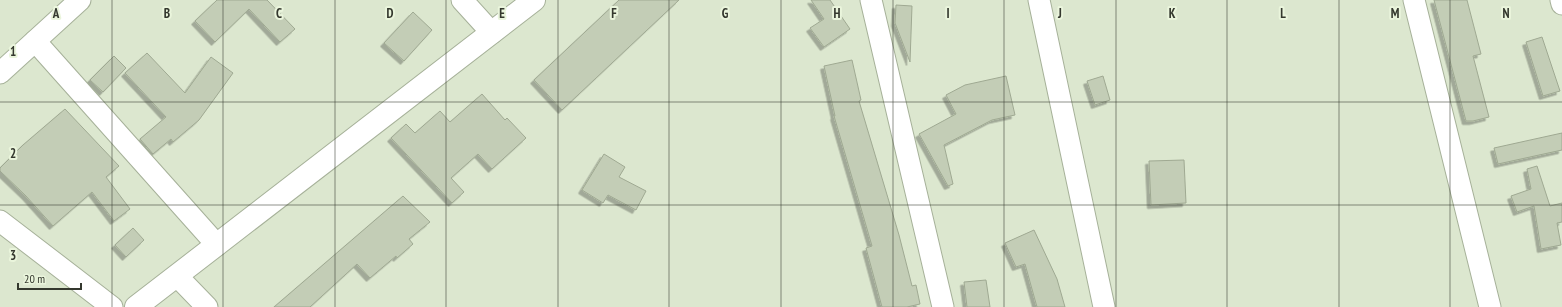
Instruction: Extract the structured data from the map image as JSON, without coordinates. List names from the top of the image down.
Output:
{
  "scale_bar": "20 m",
  "grid": {
    "columns": [
      "A",
      "B",
      "C",
      "D",
      "E",
      "F",
      "G",
      "H",
      "I",
      "J",
      "K",
      "L",
      "M",
      "N"
    ],
    "rows": ["1", "2", "3"]
  }
}
